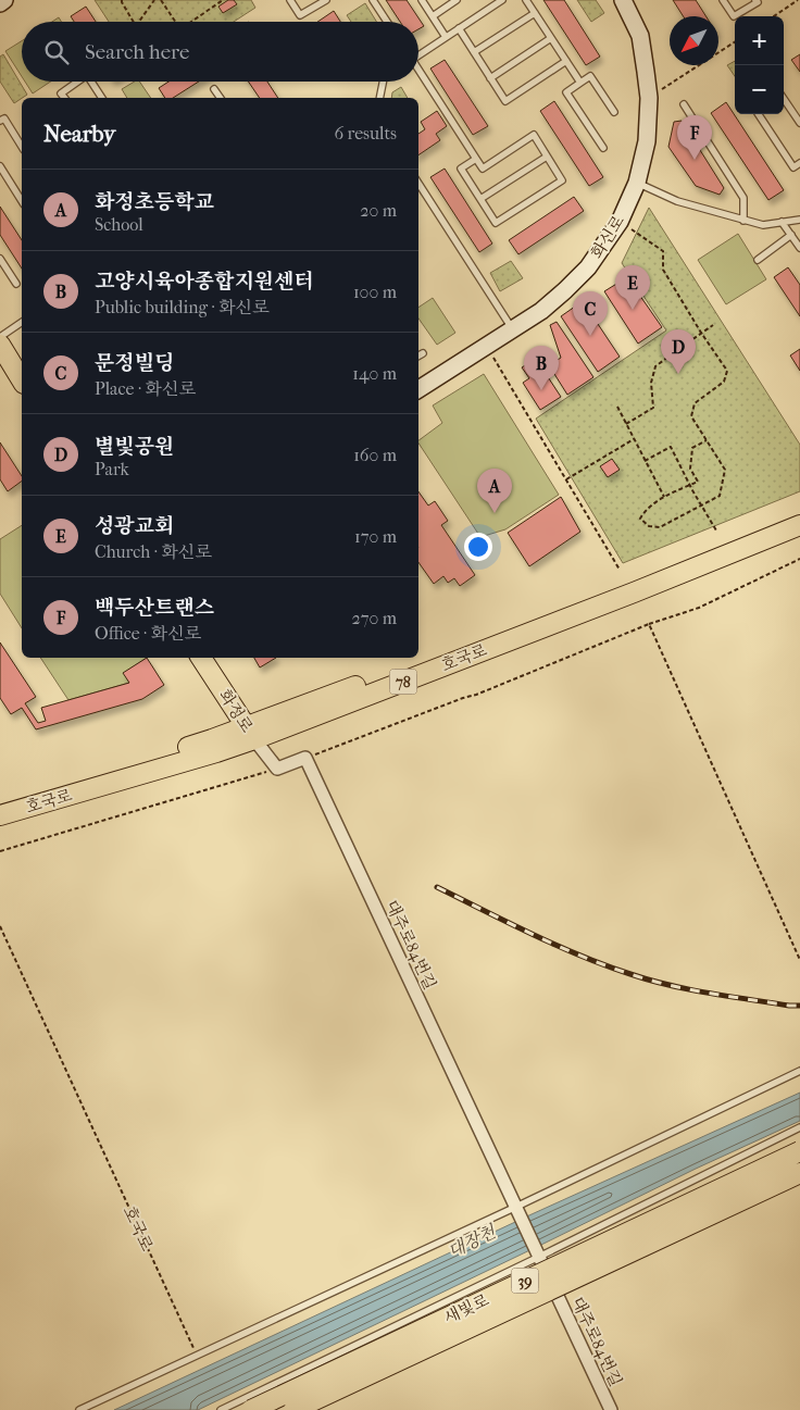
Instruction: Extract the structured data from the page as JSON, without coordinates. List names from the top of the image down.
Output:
{
  "streets": {
    "main road": [
      "화신로",
      "호국로",
      "78",
      "화정로",
      "39",
      "새빛로"
    ],
    "street": ["대주로84번길"]
  },
  "crossings": [
    ["호국로", "화정로"]
  ],
  "water": ["대장천"],
  "north": "bottom left",
  "page": {
    "map_buttons": ["+", "−"],
    "search": "Search here",
    "heading": ["Nearby", "6 results"],
    "pins": [
      "F",
      "E",
      "C",
      "D",
      "B",
      "A"
    ],
    "list": [
      {
        "mark": "A",
        "name": "화정초등학교",
        "note": "School",
        "value": "20 m"
      },
      {
        "mark": "B",
        "name": "고양시육아종합지원센터",
        "note": "Public building · 화신로",
        "value": "100 m"
      },
      {
        "mark": "C",
        "name": "문정빌딩",
        "note": "Place · 화신로",
        "value": "140 m"
      },
      {
        "mark": "D",
        "name": "별빛공원",
        "note": "Park",
        "value": "160 m"
      },
      {
        "mark": "E",
        "name": "성광교회",
        "note": "Church · 화신로",
        "value": "170 m"
      },
      {
        "mark": "F",
        "name": "백두산트랜스",
        "note": "Office · 화신로",
        "value": "270 m"
      }
    ]
  }
}
